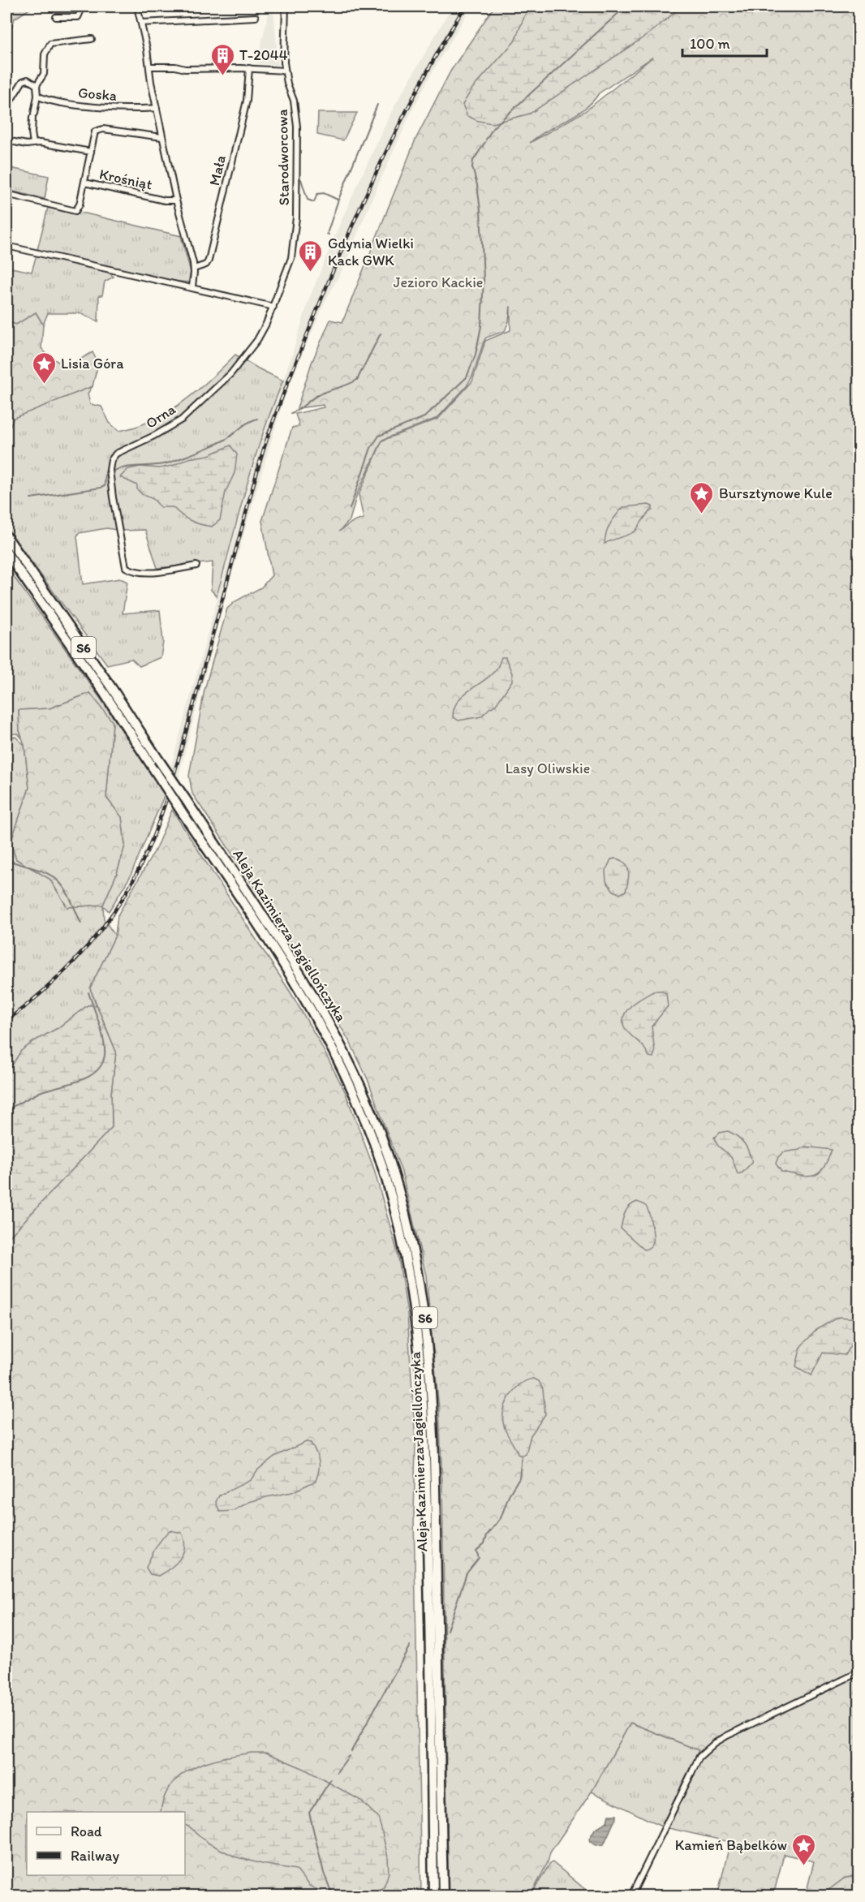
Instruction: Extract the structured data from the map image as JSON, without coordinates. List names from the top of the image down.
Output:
{
  "streets": {
    "highway": ["S6", "Aleja Kazimierza Jagiellończyka"],
    "street": [
      "Goska",
      "Starodworcowa",
      "Mała",
      "Krośniąt",
      "Orna"
    ]
  },
  "crossings": [
    ["Starodworcowa", "Orna"]
  ],
  "parks": ["Jezioro Kackie", "Lasy Oliwskie"],
  "places": {
    "building": ["T-2044", "Gdynia Wielki Kack GWK"],
    "place": ["Lisia Góra", "Bursztynowe Kule", "Kamień Bąbelków"]
  },
  "legend": ["Road", "Railway"],
  "scale_bar": "100 m"
}
